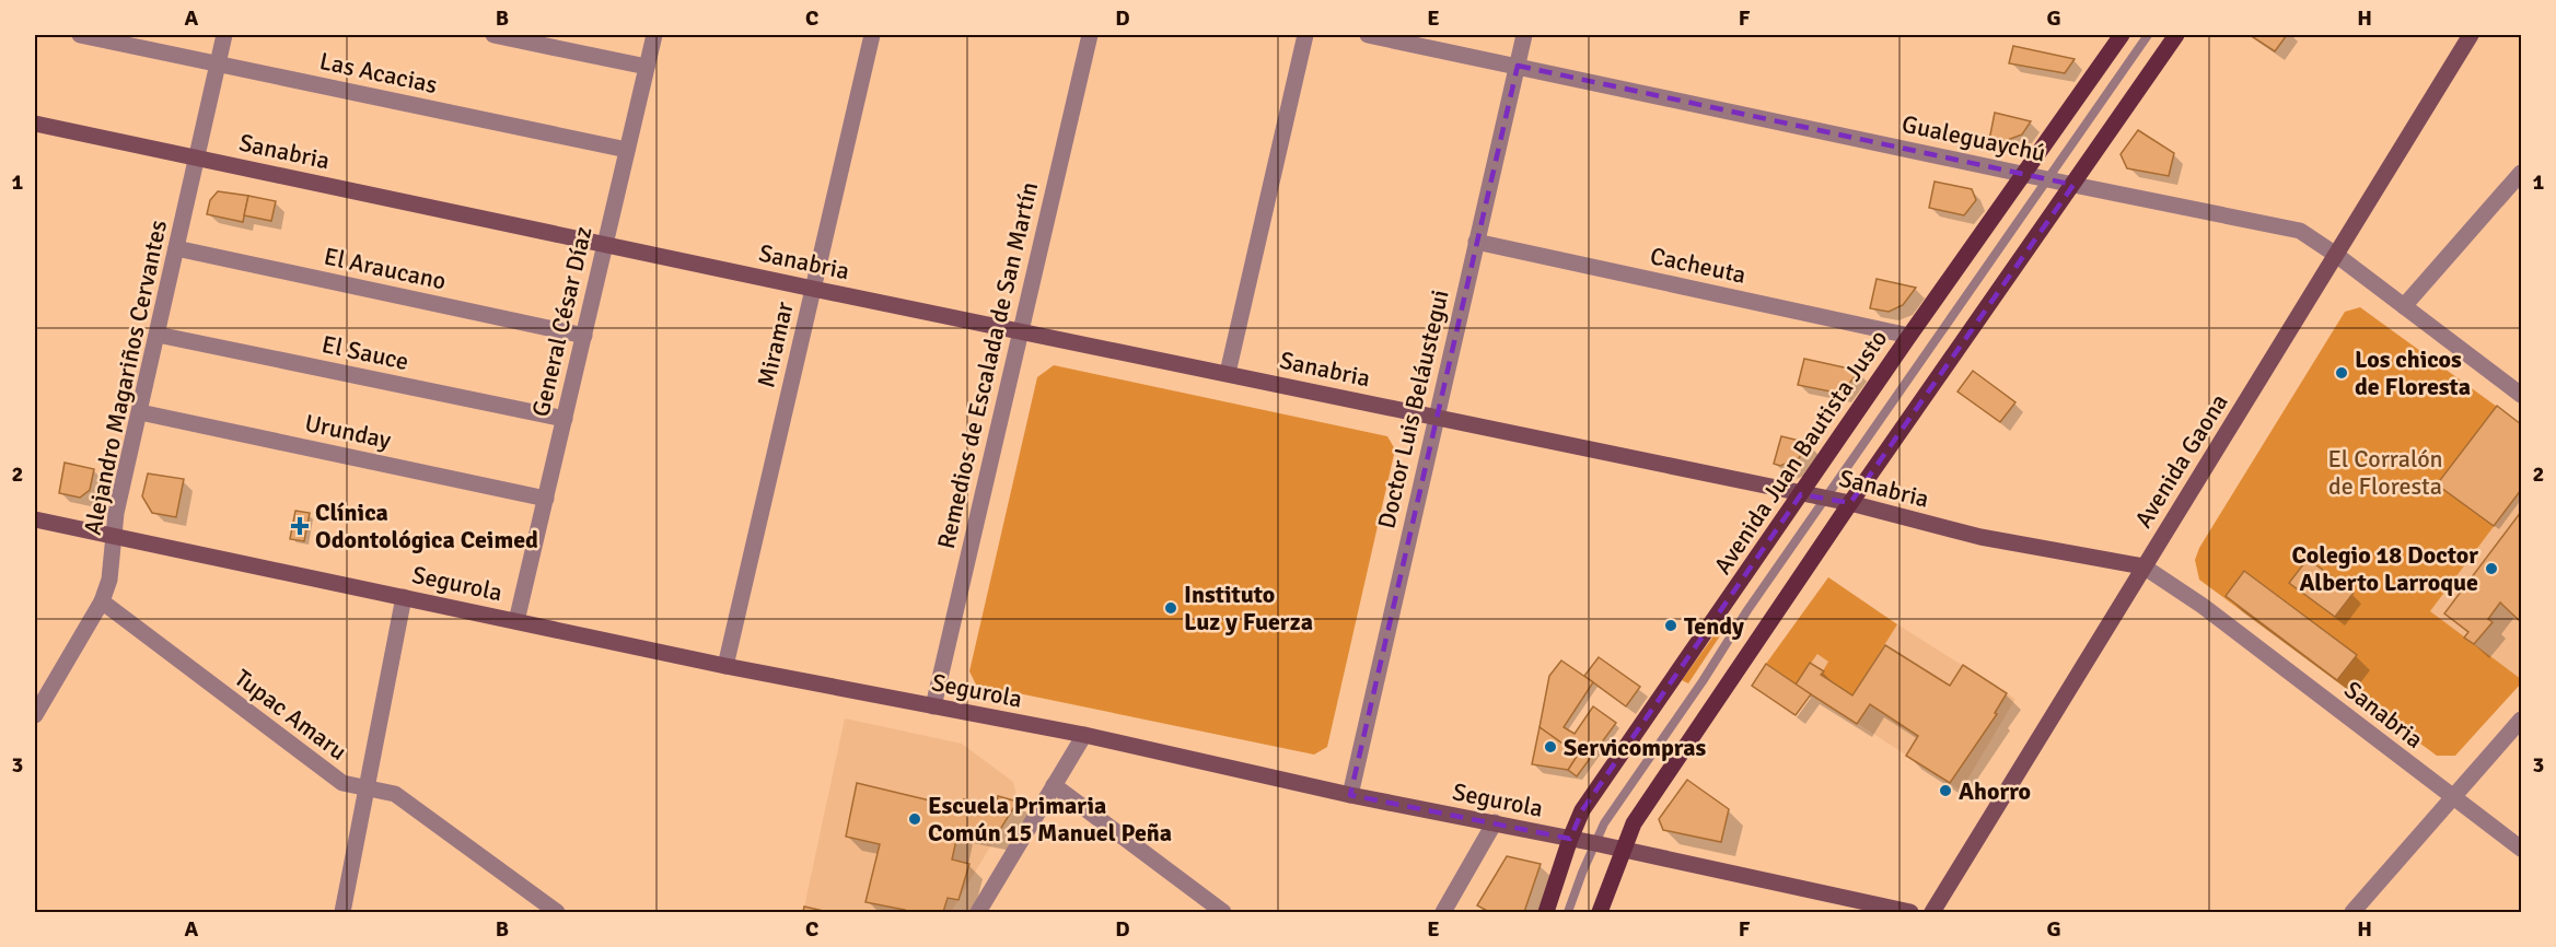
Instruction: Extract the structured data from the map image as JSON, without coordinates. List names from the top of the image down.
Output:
{
  "streets": {
    "main road": ["Avenida Juan Bautista Justo"],
    "street": [
      "Las Acacias",
      "Gualeguaychú",
      "Sanabria",
      "Cacheuta",
      "El Araucano",
      "General César Díaz",
      "Miramar",
      "El Sauce",
      "Remedios de Escalada de San Martín",
      "Alejandro Magariños Cervantes",
      "Doctor Luis Beláustegui",
      "Urunday",
      "Avenida Gaona",
      "Segurola",
      "Tupac Amaru"
    ]
  },
  "crossings": [
    ["Las Acacias", "General César Díaz"],
    ["Las Acacias", "Alejandro Magariños Cervantes"],
    ["Gualeguaychú", "Doctor Luis Beláustegui"],
    ["Gualeguaychú", "Avenida Juan Bautista Justo"],
    ["Gualeguaychú", "Avenida Gaona"],
    ["Sanabria", "General César Díaz"],
    ["Sanabria", "Miramar"],
    ["Sanabria", "Remedios de Escalada de San Martín"],
    ["Sanabria", "Alejandro Magariños Cervantes"],
    ["Sanabria", "Doctor Luis Beláustegui"],
    ["Sanabria", "Avenida Juan Bautista Justo"],
    ["Sanabria", "Avenida Gaona"],
    ["Cacheuta", "Doctor Luis Beláustegui"],
    ["Cacheuta", "Avenida Juan Bautista Justo"],
    ["El Araucano", "General César Díaz"],
    ["El Araucano", "Alejandro Magariños Cervantes"],
    ["General César Díaz", "El Sauce"],
    ["General César Díaz", "Urunday"],
    ["General César Díaz", "Segurola"],
    ["Miramar", "Segurola"],
    ["El Sauce", "Alejandro Magariños Cervantes"],
    ["Remedios de Escalada de San Martín", "Segurola"],
    ["Alejandro Magariños Cervantes", "Urunday"],
    ["Alejandro Magariños Cervantes", "Segurola"],
    ["Alejandro Magariños Cervantes", "Tupac Amaru"],
    ["Doctor Luis Beláustegui", "Segurola"],
    ["Avenida Juan Bautista Justo", "Segurola"]
  ],
  "parks": ["El Corralón de Floresta"],
  "places": {
    "other": [
      "Los chicos de Floresta",
      "Colegio 18 Doctor Alberto Larroque",
      "Instituto Luz y Fuerza",
      "Tendy",
      "Servicompras",
      "Ahorro",
      "Escuela Primaria Común 15 Manuel Peña"
    ],
    "health": ["Clínica Odontológica Ceimed"]
  },
  "grid": {
    "columns": [
      "A",
      "B",
      "C",
      "D",
      "E",
      "F",
      "G",
      "H"
    ],
    "rows": ["1", "2", "3"]
  }
}
